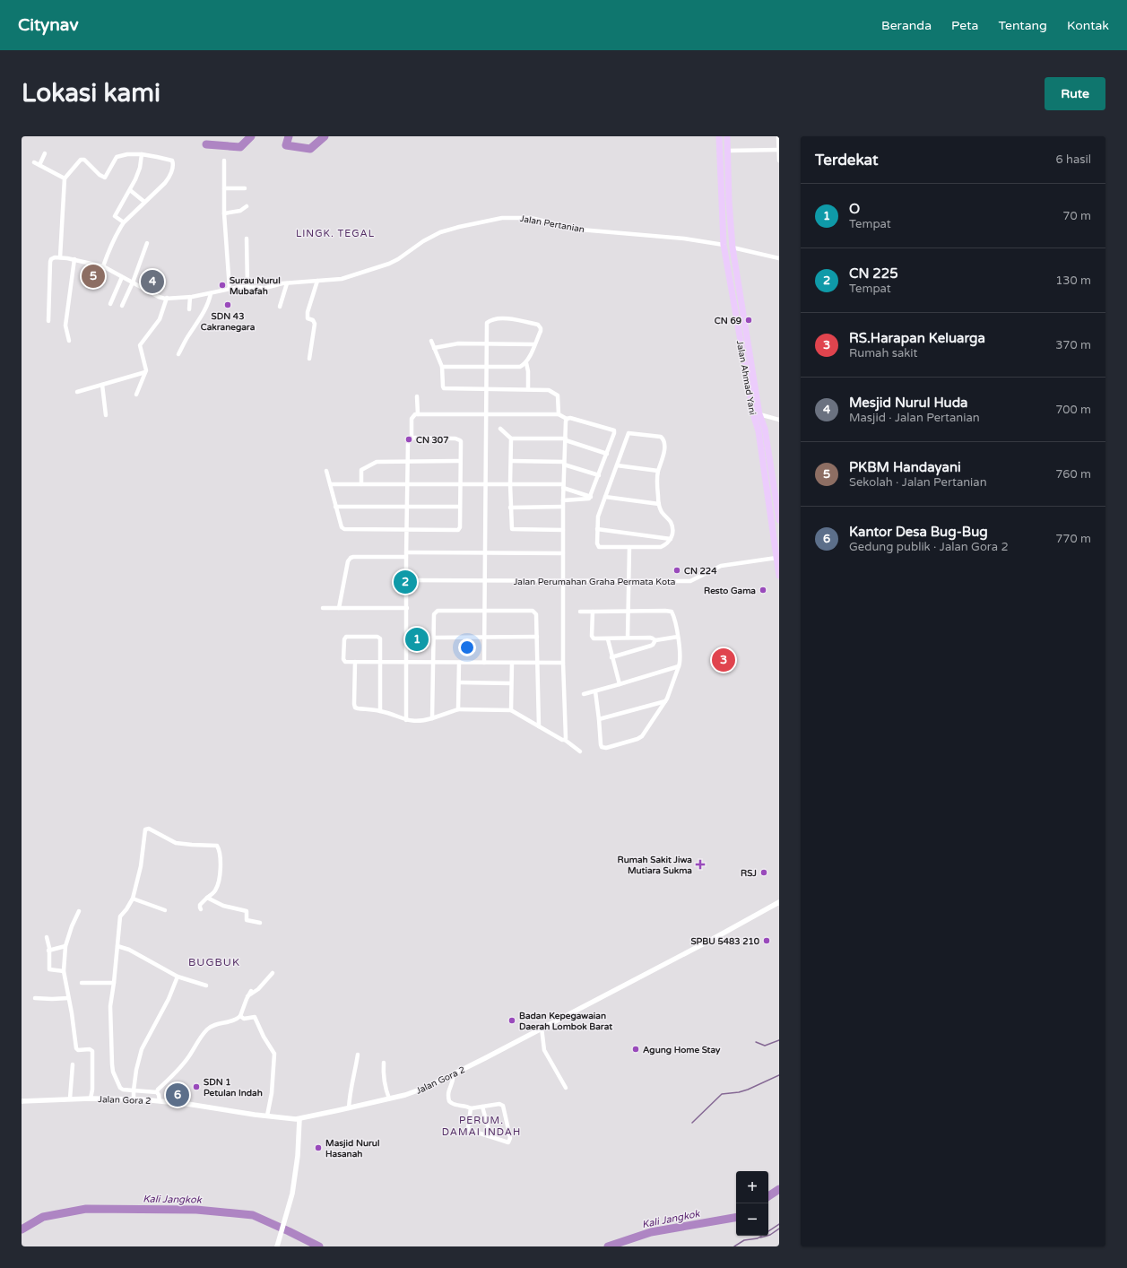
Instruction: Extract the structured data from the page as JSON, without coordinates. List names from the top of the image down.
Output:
{
  "streets": {
    "highway": ["Jalan Ahmad Yani"],
    "street": ["Jalan Pertanian", "Jalan Perumahan Graha Permata Kota", "Jalan Gora 2"]
  },
  "crossings": [
    ["Jalan Pertanian", "Jalan Ahmad Yani"],
    ["Jalan Ahmad Yani", "Jalan Perumahan Graha Permata Kota"]
  ],
  "districts": ["LINGK. TEGAL", "BUGBUK", "PERUM. DAMAI INDAH"],
  "water": ["Kali Jangkok"],
  "places": {
    "other": [
      "Surau Nurul Mubafah",
      "SDN 43 Cakranegara",
      "CN 69",
      "CN 307",
      "CN 224",
      "Resto Gama",
      "RSJ",
      "SPBU 5483 210",
      "Badan Kepegawaian Daerah Lombok Barat",
      "Agung Home Stay",
      "SDN 1 Petulan Indah",
      "Masjid Nurul Hasanah"
    ],
    "health": ["Rumah Sakit Jiwa Mutiara Sukma"]
  },
  "page": {
    "header": "Citynav",
    "nav": [
      "Beranda",
      "Peta",
      "Tentang",
      "Kontak"
    ],
    "buttons": "Rute",
    "title": "Lokasi kami",
    "heading": ["Terdekat", "6 hasil"],
    "list": [
      {
        "mark": "1",
        "name": "O",
        "note": "Tempat",
        "value": "70 m"
      },
      {
        "mark": "2",
        "name": "CN 225",
        "note": "Tempat",
        "value": "130 m"
      },
      {
        "mark": "3",
        "name": "RS.Harapan Keluarga",
        "note": "Rumah sakit",
        "value": "370 m"
      },
      {
        "mark": "4",
        "name": "Mesjid Nurul Huda",
        "note": "Masjid · Jalan Pertanian",
        "value": "700 m"
      },
      {
        "mark": "5",
        "name": "PKBM Handayani",
        "note": "Sekolah · Jalan Pertanian",
        "value": "760 m"
      },
      {
        "mark": "6",
        "name": "Kantor Desa Bug-Bug",
        "note": "Gedung publik · Jalan Gora 2",
        "value": "770 m"
      }
    ],
    "pins": [
      "5",
      "4",
      "2",
      "1",
      "3",
      "6"
    ],
    "map_buttons": ["+", "−"]
  }
}
